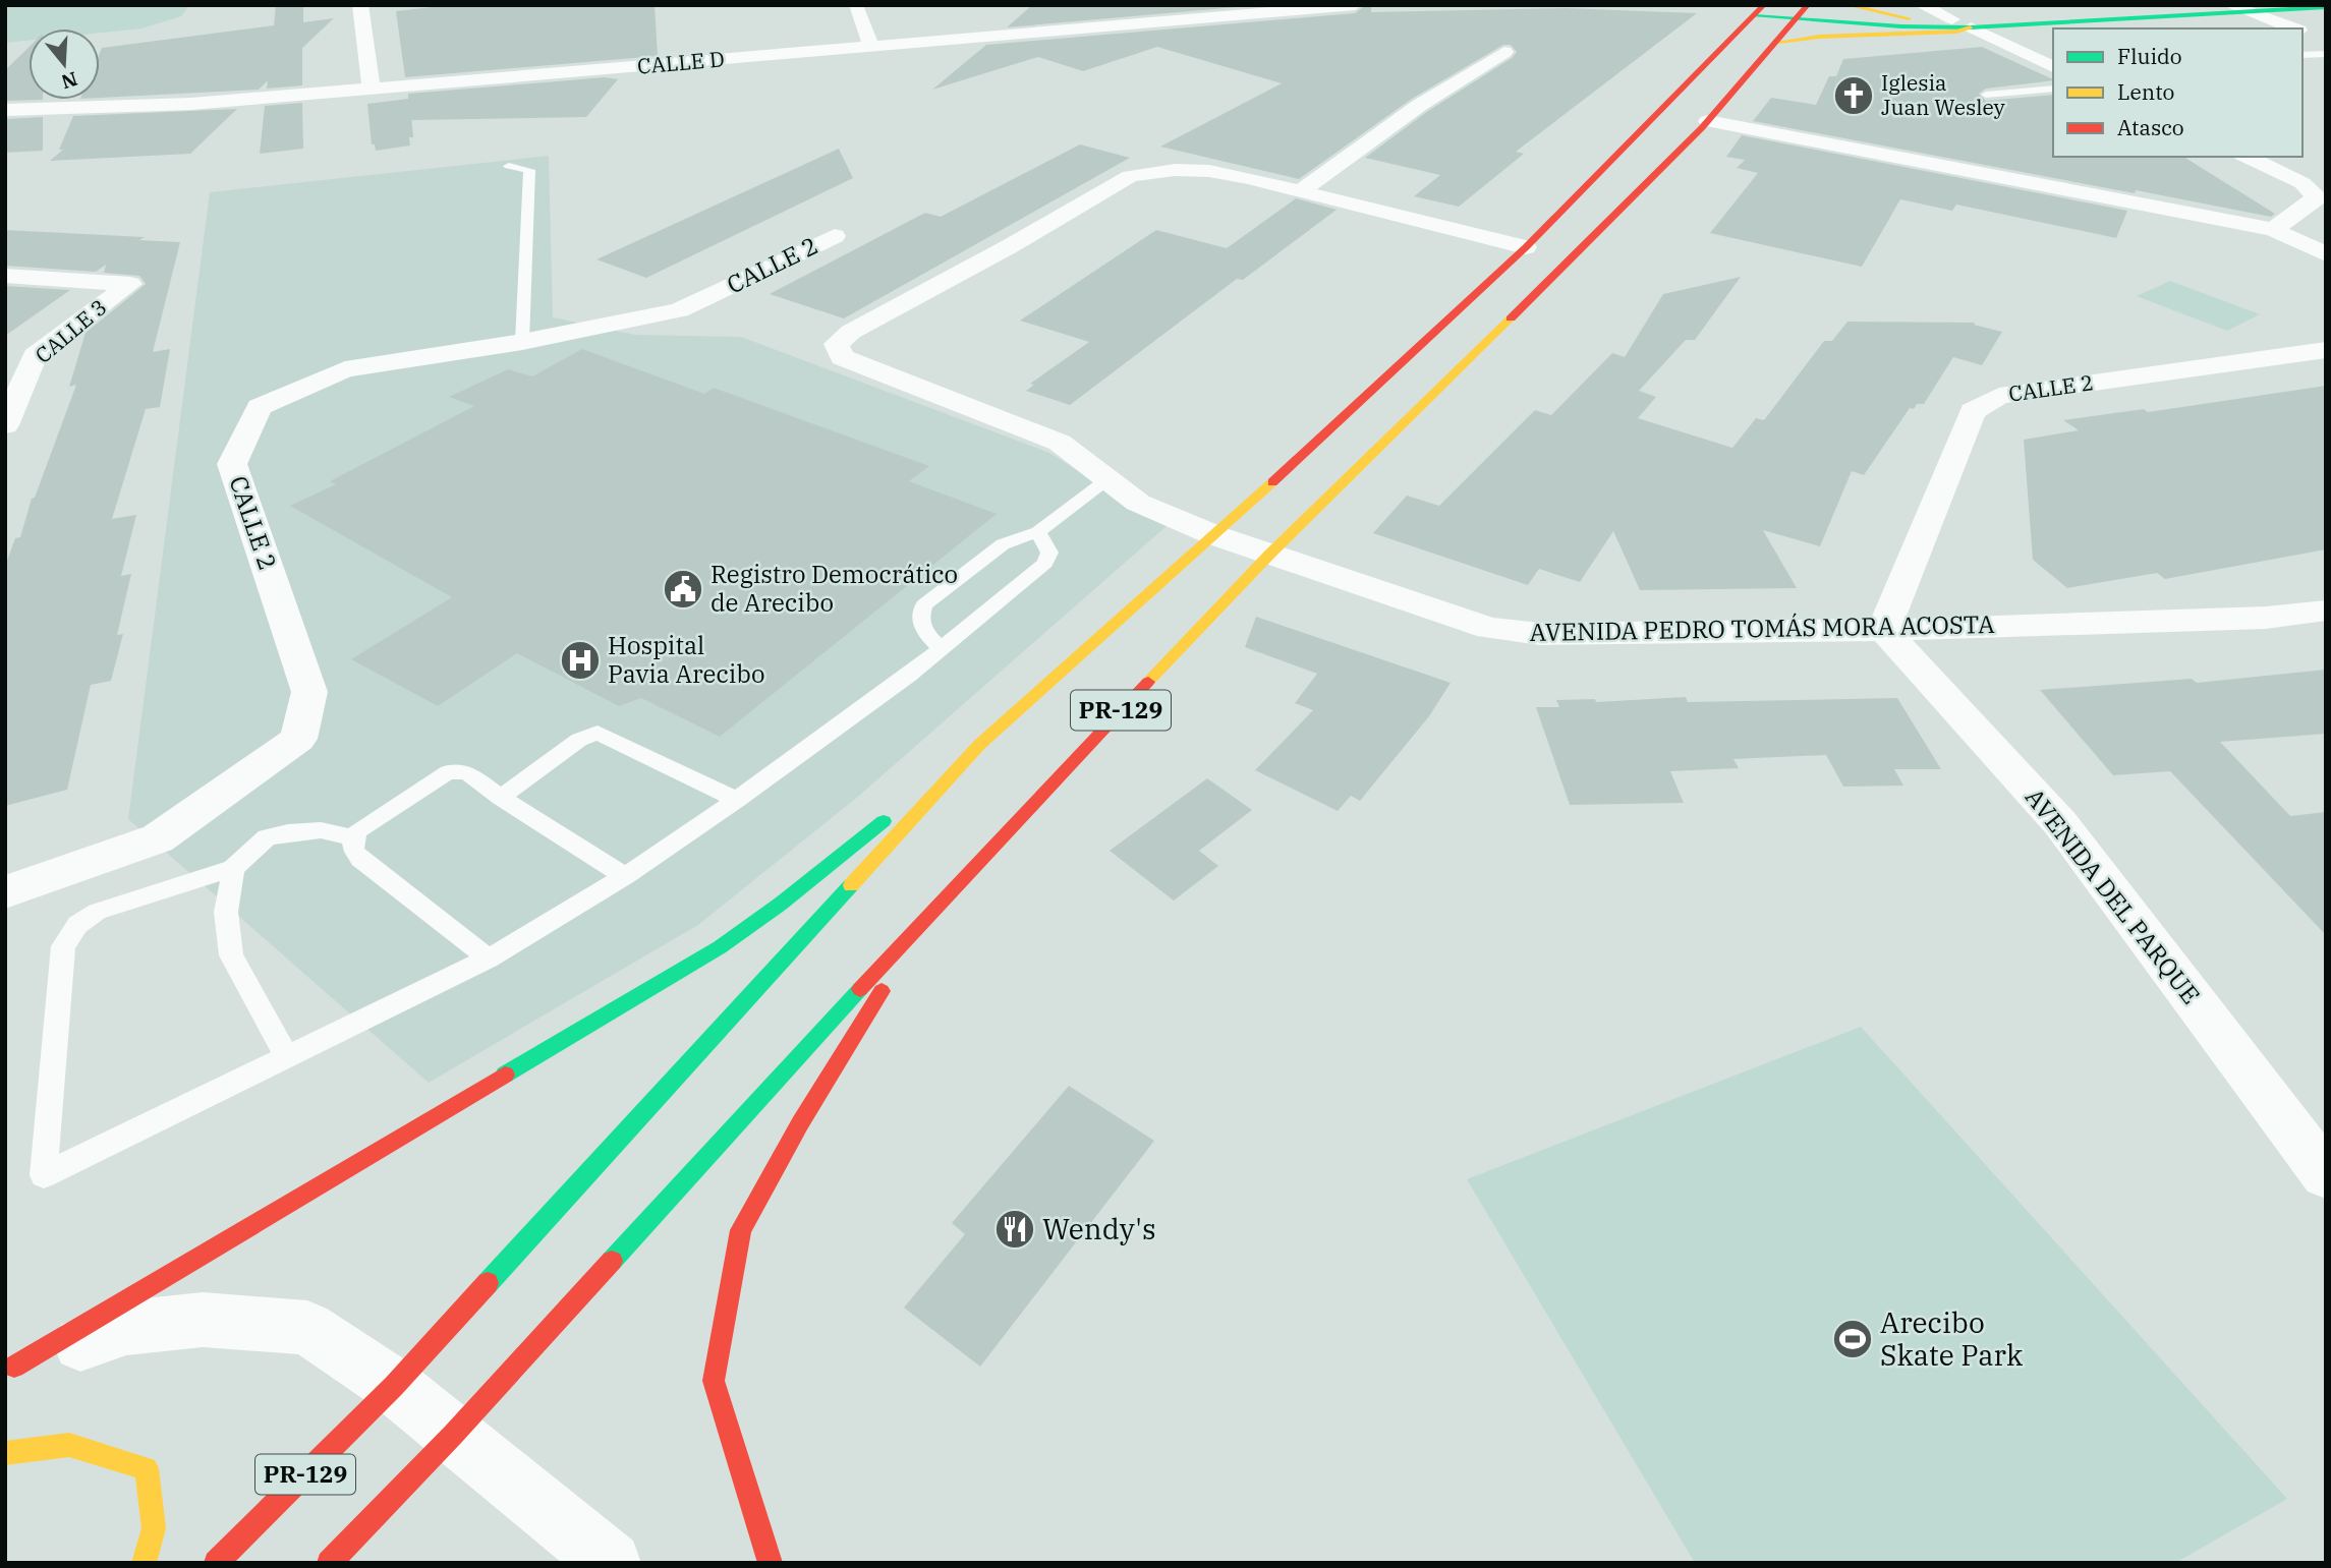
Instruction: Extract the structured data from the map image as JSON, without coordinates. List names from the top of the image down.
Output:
{
  "streets": {
    "main road": ["PR-129"],
    "street": [
      "CALLE D",
      "CALLE 2",
      "CALLE 3",
      "AVENIDA PEDRO TOMÁS MORA ACOSTA",
      "AVENIDA DEL PARQUE"
    ]
  },
  "crossings": [
    ["CALLE 2", "AVENIDA PEDRO TOMÁS MORA ACOSTA"],
    ["CALLE 2", "AVENIDA DEL PARQUE"],
    ["AVENIDA PEDRO TOMÁS MORA ACOSTA", "PR-129"],
    ["AVENIDA PEDRO TOMÁS MORA ACOSTA", "AVENIDA DEL PARQUE"]
  ],
  "places": {
    "church": ["Iglesia Juan Wesley"],
    "public building": ["Registro Democrático de Arecibo"],
    "hospital": ["Hospital Pavia Arecibo"],
    "restaurant": ["Wendy's"],
    "sports": ["Arecibo Skate Park"]
  },
  "legend": ["Fluido", "Lento", "Atasco"],
  "north": "bottom"
}
